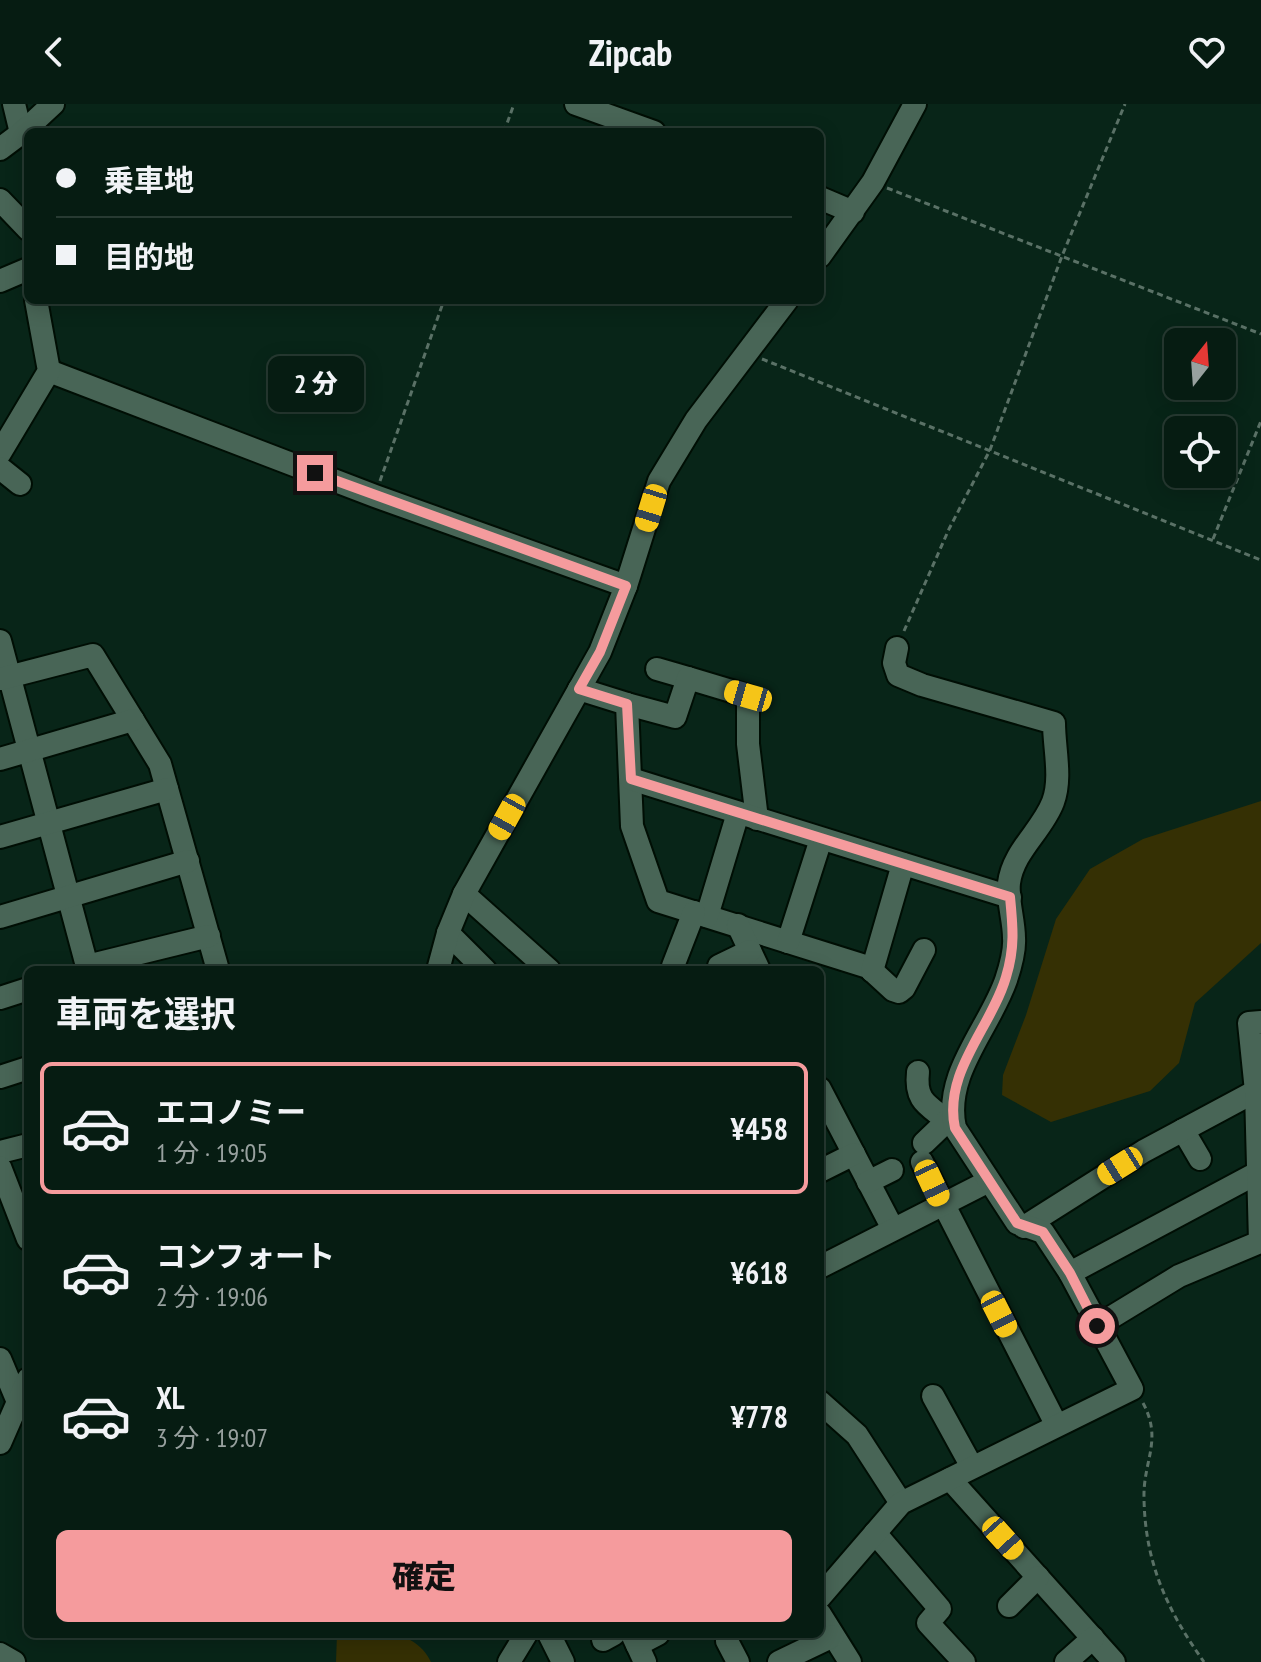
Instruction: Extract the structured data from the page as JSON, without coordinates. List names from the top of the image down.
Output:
{
  "north": "top",
  "page": {
    "header": "Zipcab",
    "banner": ["乗車地", "目的地"],
    "bubble": "2 分",
    "heading": "車両を選択",
    "list": [
      {
        "name": "エコノミー",
        "note": "1 分 · 19:05",
        "value": "¥458"
      },
      {
        "name": "コンフォート",
        "note": "2 分 · 19:06",
        "value": "¥618"
      },
      {
        "name": "XL",
        "note": "3 分 · 19:07",
        "value": "¥778"
      }
    ],
    "buttons": "確定"
  }
}
